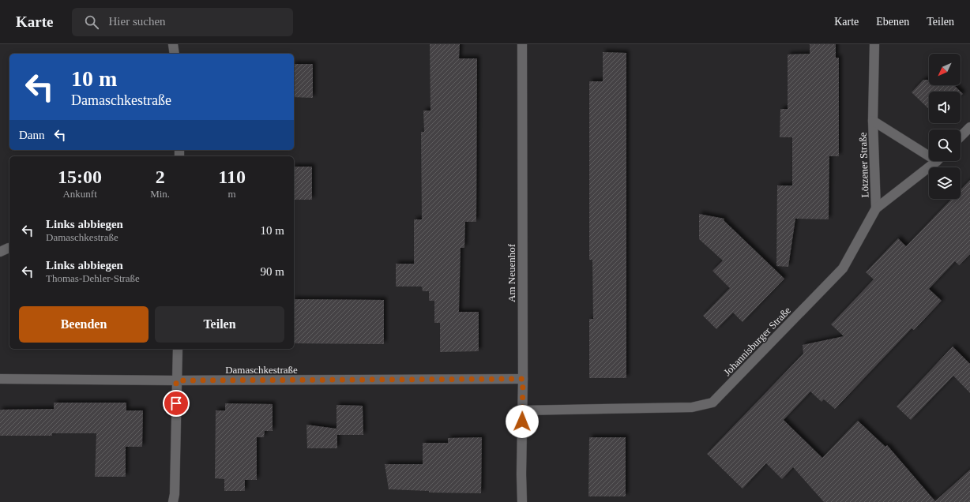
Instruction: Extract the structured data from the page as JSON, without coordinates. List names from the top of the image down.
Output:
{
  "streets": {
    "street": [
      "Lötzener Straße",
      "Am Neuenhof",
      "Johannisburger Straße",
      "Damaschkestraße"
    ]
  },
  "crossings": [
    ["Lötzener Straße", "Johannisburger Straße"],
    ["Am Neuenhof", "Johannisburger Straße"],
    ["Am Neuenhof", "Damaschkestraße"]
  ],
  "north": "bottom left",
  "page": {
    "header": "Karte",
    "search": "Hier suchen",
    "nav": ["Karte", "Ebenen", "Teilen"],
    "turn": ["10 m", "Damaschkestraße"],
    "then": "Dann",
    "eta": [
      "15:00",
      "Ankunft",
      "2",
      "Min.",
      "110",
      "m"
    ],
    "list": [
      {
        "name": "Links abbiegen",
        "note": "Damaschkestraße",
        "value": "10 m"
      },
      {
        "name": "Links abbiegen",
        "note": "Thomas-Dehler-Straße",
        "value": "90 m"
      }
    ],
    "buttons": ["Beenden", "Teilen"]
  }
}
